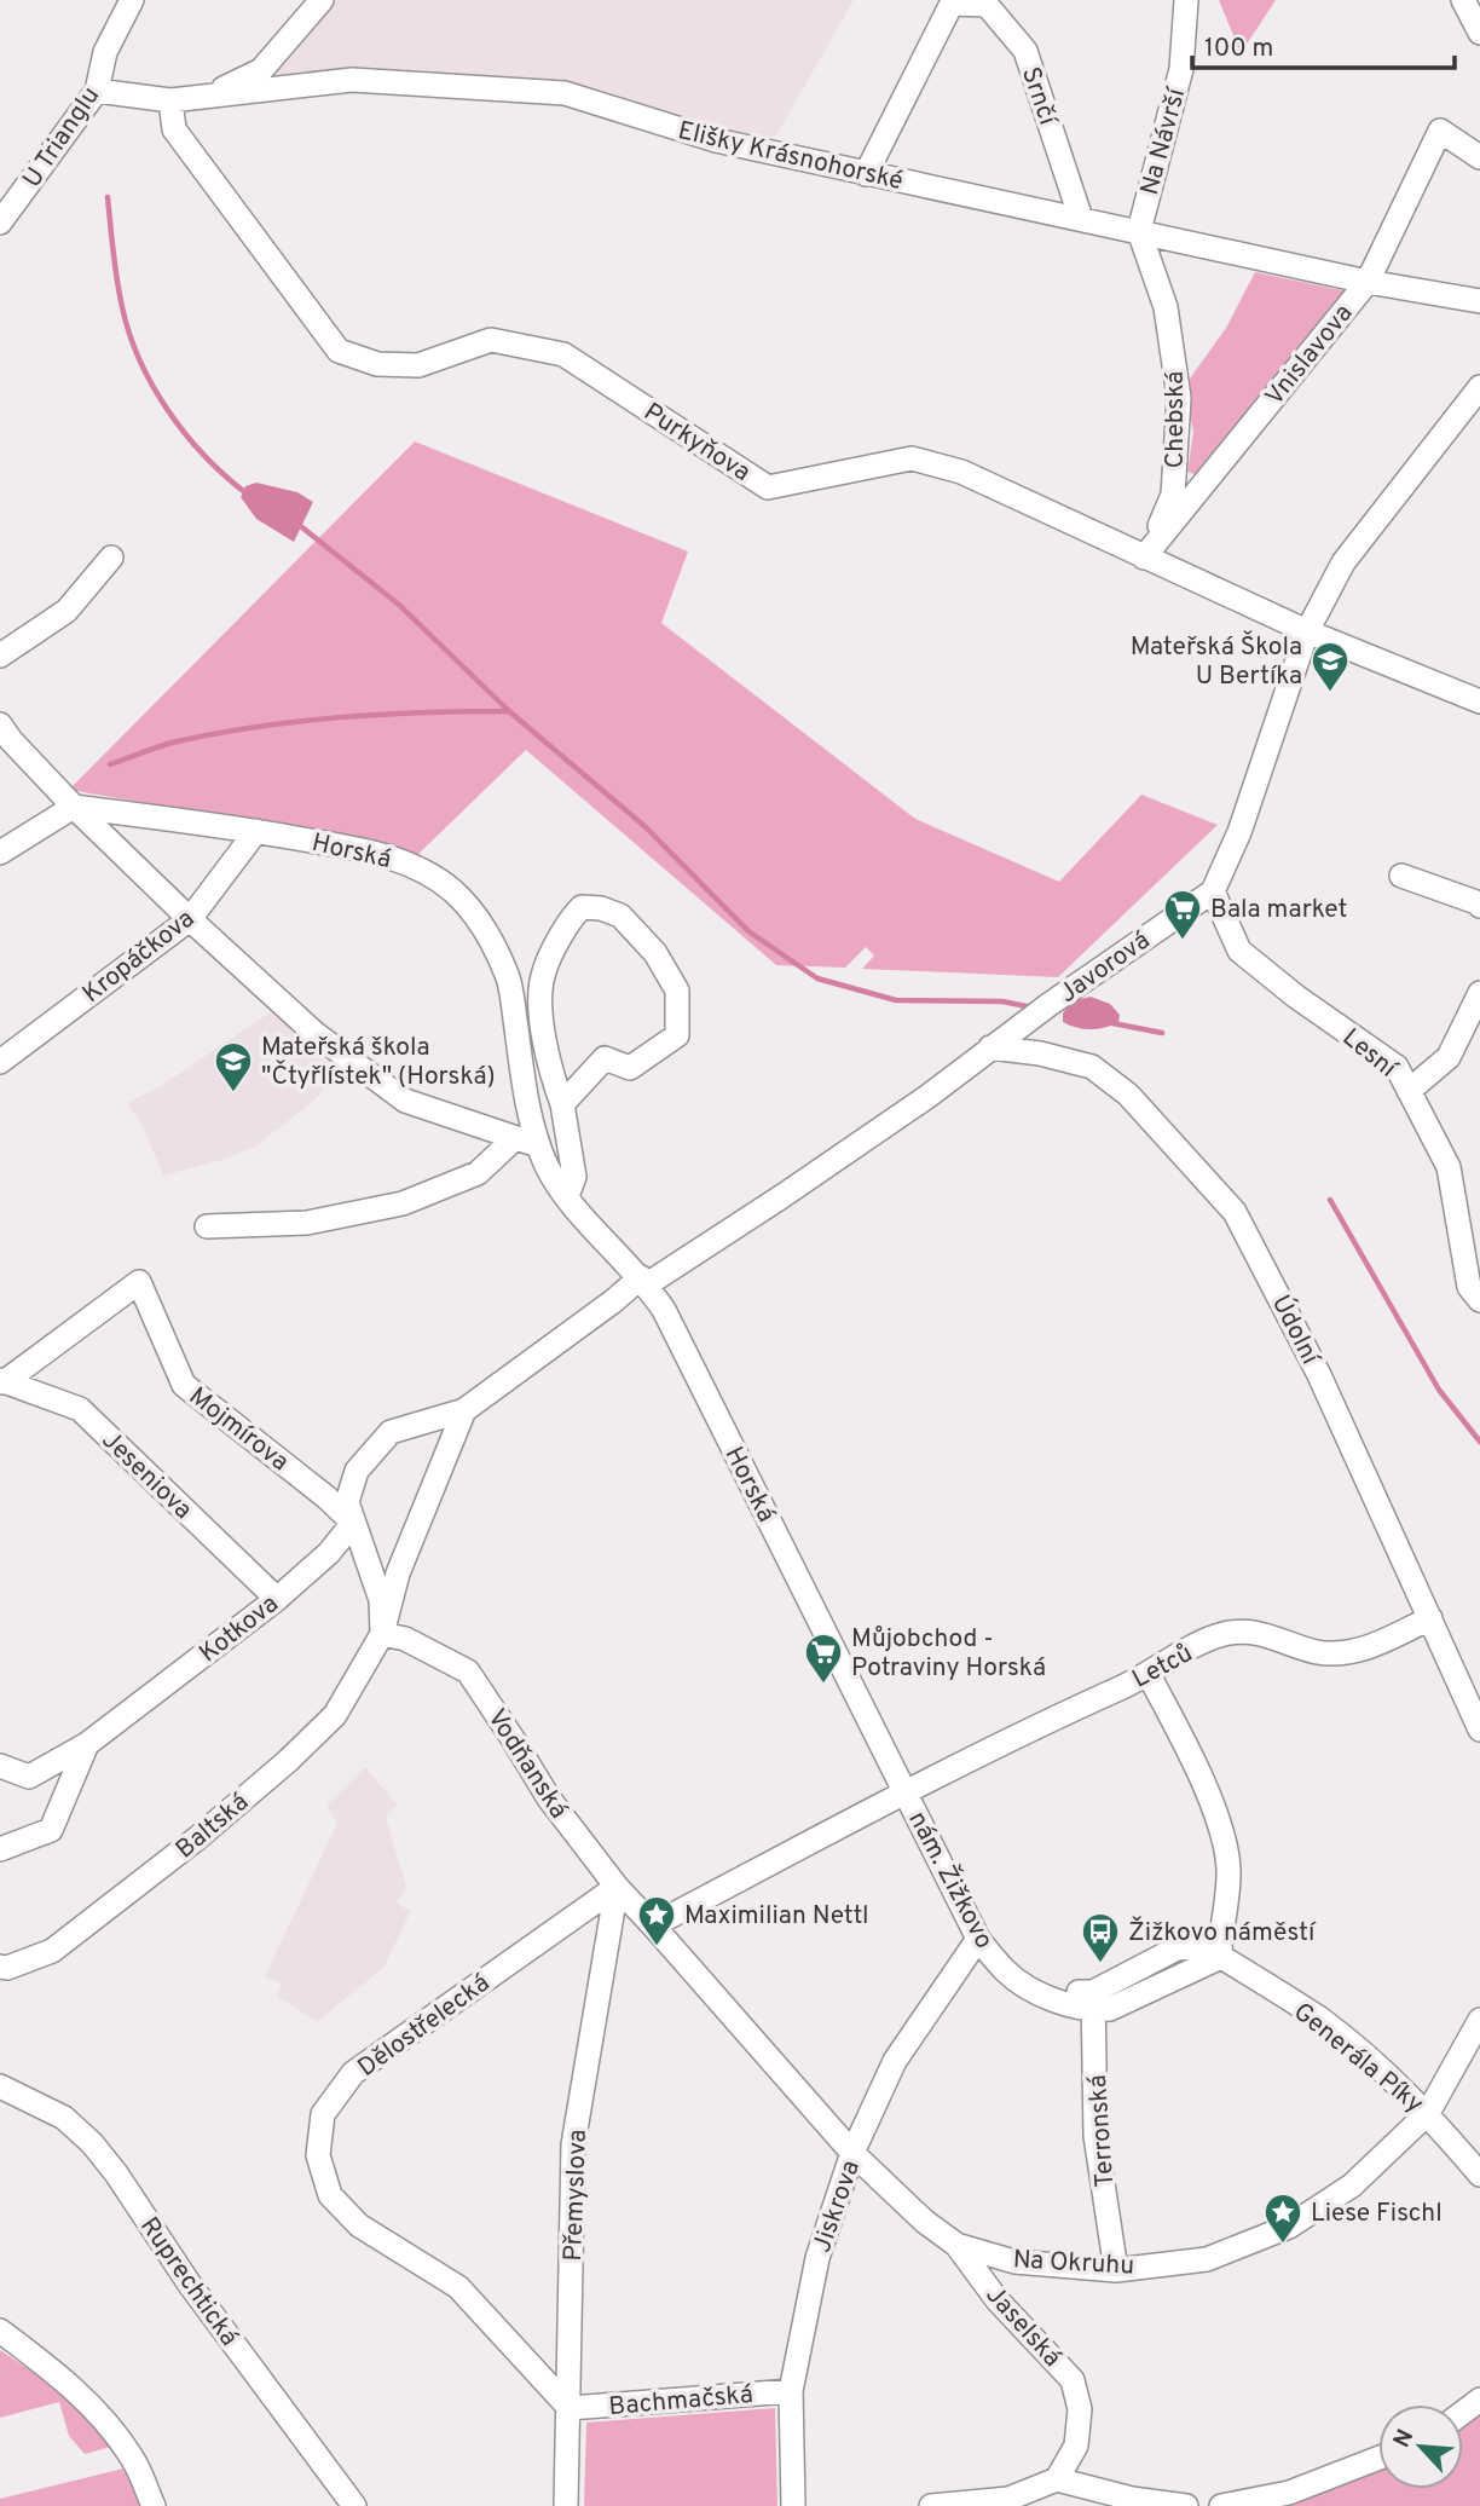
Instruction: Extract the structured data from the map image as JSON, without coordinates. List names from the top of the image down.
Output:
{
  "streets": {
    "street": [
      "Srnčí",
      "U Trianglu",
      "Na Návrší",
      "Elišky Krásnohorské",
      "Vnislavova",
      "Chebská",
      "Purkyňova",
      "Horská",
      "Kropáčkova",
      "Javorová",
      "Lesní",
      "Údolní",
      "Mojmírova",
      "Jeseniova",
      "Kotkova",
      "Letců",
      "Vodňanská",
      "Baltská",
      "nám. Žižkovo",
      "Dělostřelecká",
      "Generála Píky",
      "Terronská",
      "Přemyslova",
      "Jiskrova",
      "Na Okruhu",
      "Ruprechtická",
      "Jaselská",
      "Bachmačská"
    ]
  },
  "crossings": [
    ["Srnčí", "Elišky Krásnohorské"],
    ["U Trianglu", "Elišky Krásnohorské"],
    ["Na Návrší", "Elišky Krásnohorské"],
    ["Na Návrší", "Chebská"],
    ["Elišky Krásnohorské", "Vnislavova"],
    ["Elišky Krásnohorské", "Chebská"],
    ["Elišky Krásnohorské", "Purkyňova"],
    ["Vnislavova", "Chebská"],
    ["Vnislavova", "Purkyňova"],
    ["Chebská", "Purkyňova"],
    ["Horská", "Kropáčkova"],
    ["Horská", "Javorová"],
    ["Horská", "Letců"],
    ["Horská", "nám. Žižkovo"],
    ["Javorová", "Lesní"],
    ["Javorová", "Údolní"],
    ["Údolní", "Letců"],
    ["Mojmírova", "Jeseniova"],
    ["Mojmírova", "Kotkova"],
    ["Jeseniova", "Kotkova"],
    ["Letců", "Vodňanská"],
    ["Letců", "nám. Žižkovo"],
    ["Letců", "Na Okruhu"],
    ["Vodňanská", "Baltská"],
    ["Vodňanská", "Dělostřelecká"],
    ["Vodňanská", "Přemyslova"],
    ["Vodňanská", "Na Okruhu"],
    ["nám. Žižkovo", "Terronská"],
    ["nám. Žižkovo", "Jiskrova"],
    ["Dělostřelecká", "Přemyslova"],
    ["Dělostřelecká", "Bachmačská"],
    ["Generála Píky", "Na Okruhu"],
    ["Terronská", "Na Okruhu"],
    ["Přemyslova", "Bachmačská"],
    ["Jiskrova", "Na Okruhu"],
    ["Jiskrova", "Bachmačská"],
    ["Na Okruhu", "Jaselská"]
  ],
  "places": {
    "school or university": ["Mateřská Škola U Bertíka", "Mateřská škola \"Čtyřlístek\" (Horská)"],
    "supermarket": ["Bala market", "Můjobchod - Potraviny Horská"],
    "place": ["Maximilian Nettl", "Liese Fischl"],
    "bus stop": ["Žižkovo náměstí"]
  },
  "scale_bar": "100 m",
  "north": "top left"
}
